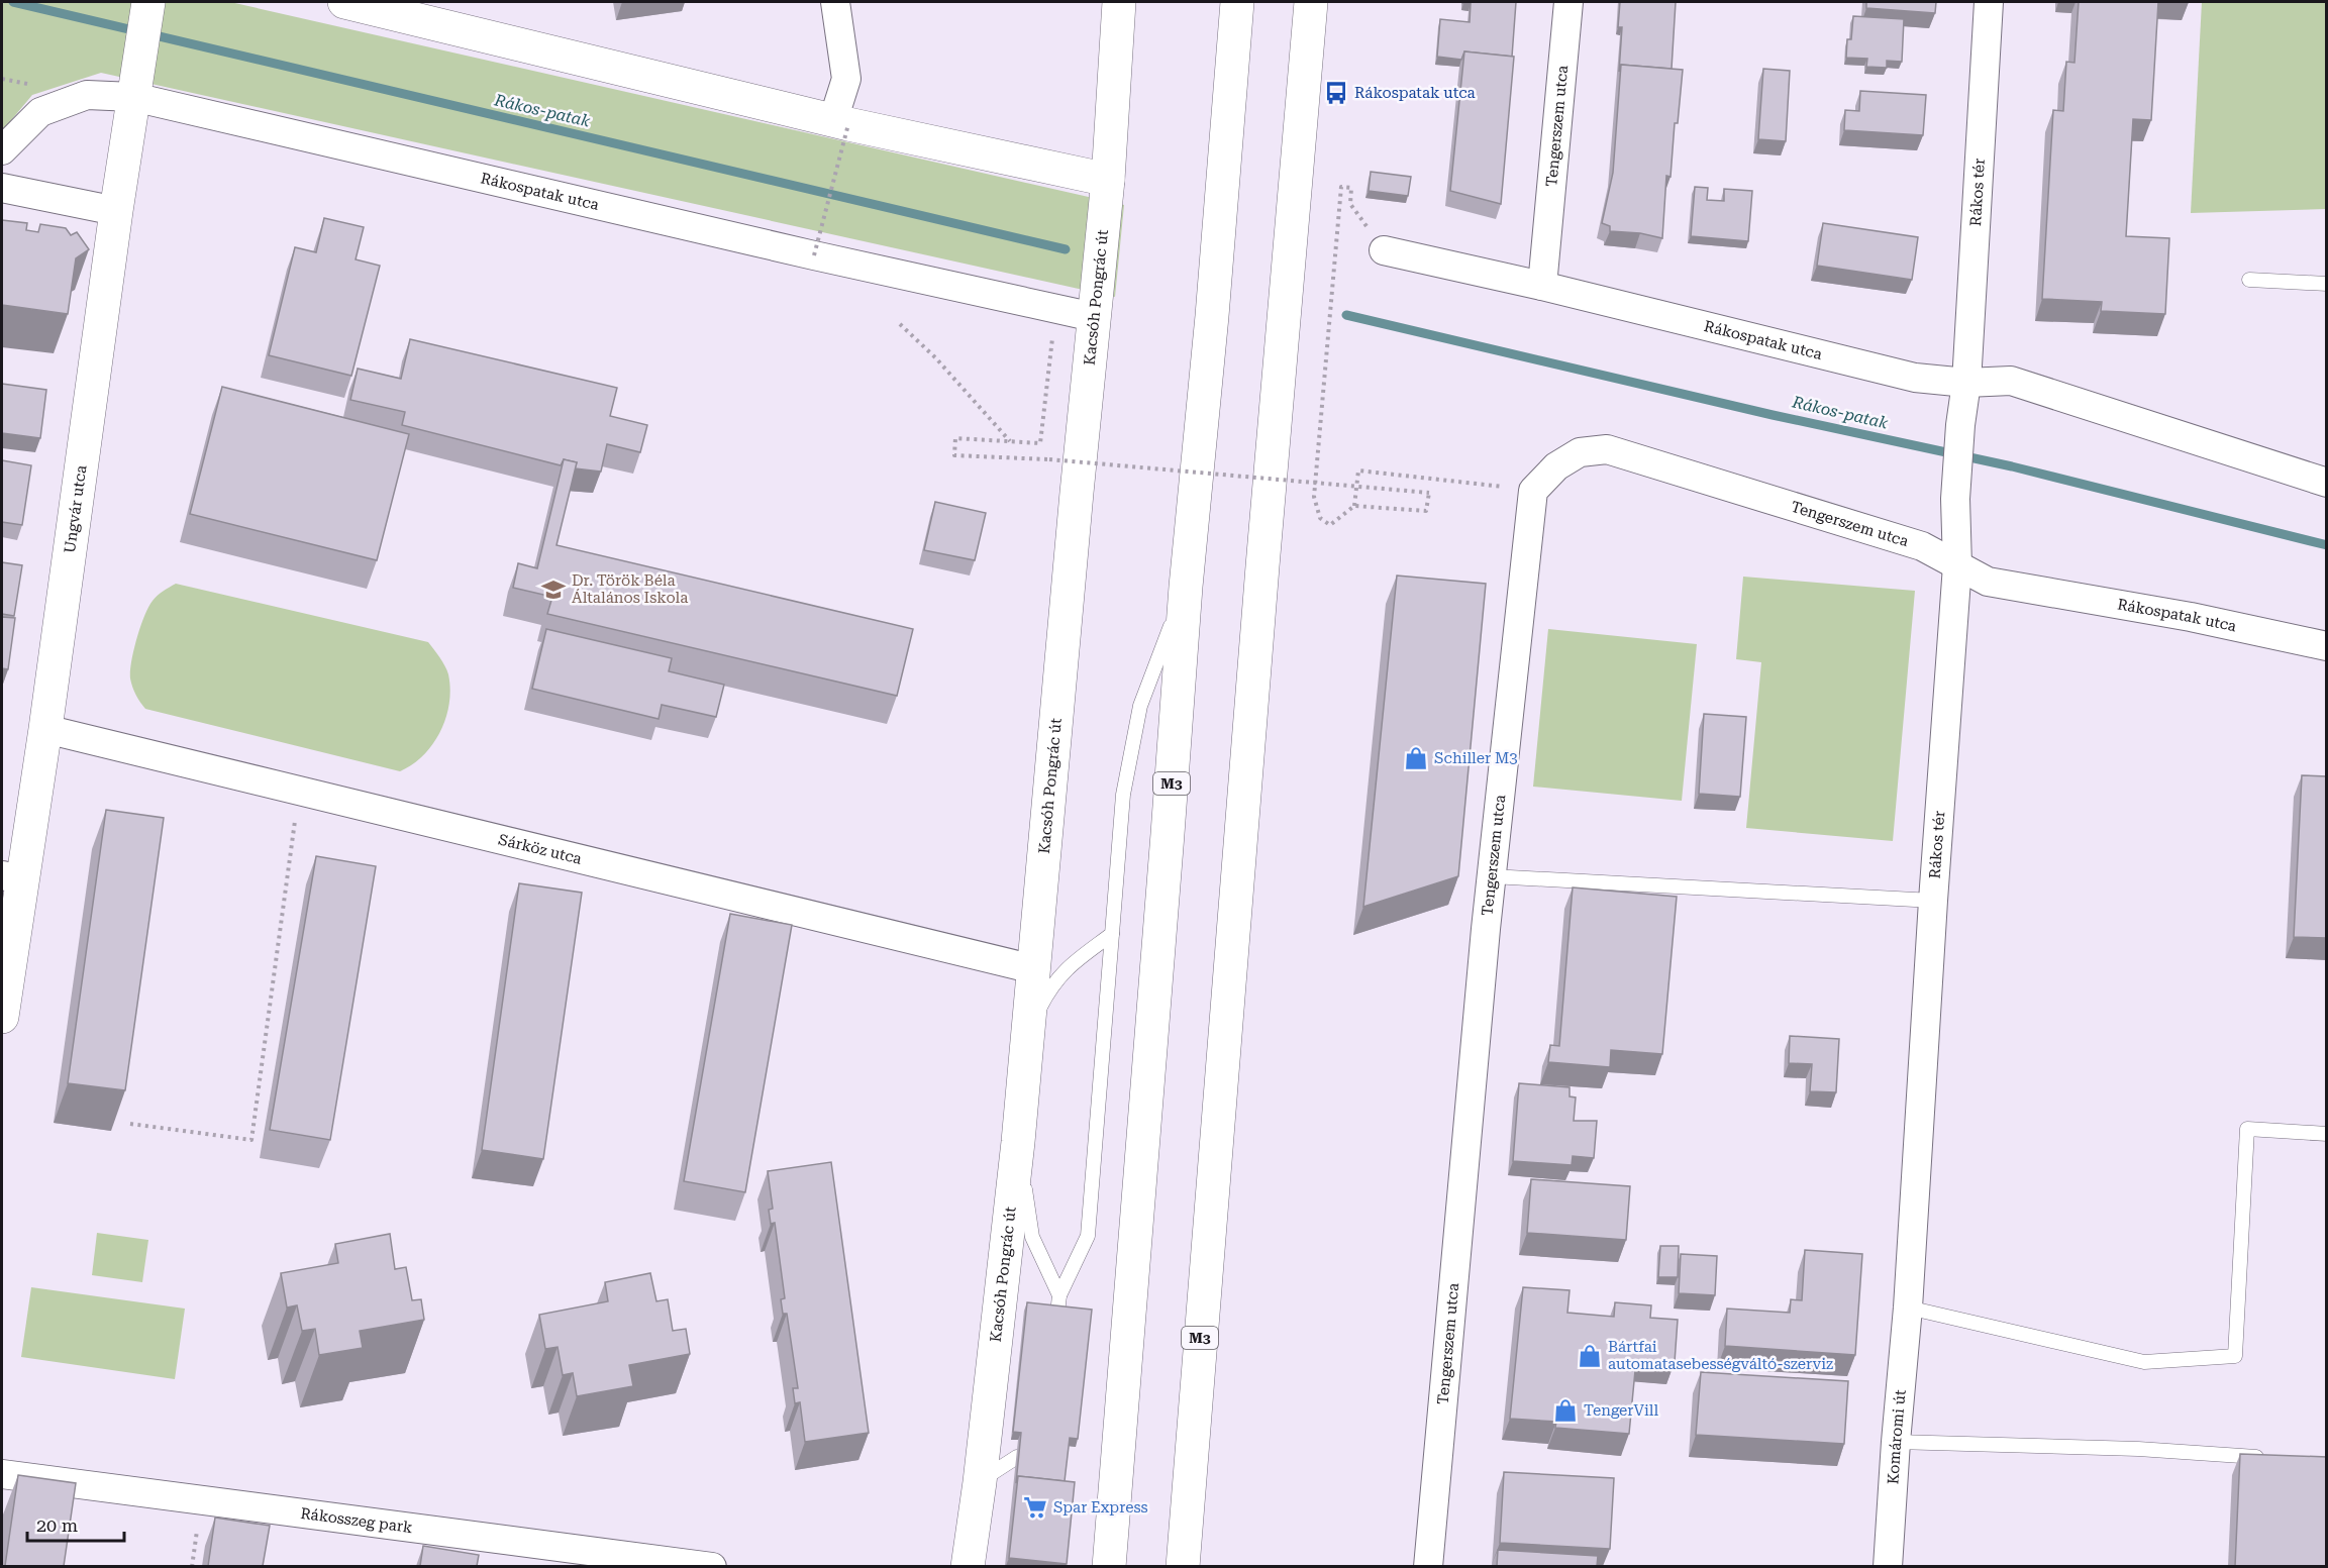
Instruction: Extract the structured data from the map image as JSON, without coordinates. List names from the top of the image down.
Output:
{
  "streets": {
    "street": [
      "Tengerszem utca",
      "Rákospatak utca",
      "Rákos tér",
      "Kacsóh Pongrác út",
      "Ungvár utca",
      "M3",
      "Sárköz utca",
      "Komáromi út",
      "Rákosszeg park"
    ]
  },
  "crossings": [
    ["Tengerszem utca", "Rákospatak utca"],
    ["Tengerszem utca", "Rákos tér"],
    ["Rákospatak utca", "Rákos tér"],
    ["Rákospatak utca", "Kacsóh Pongrác út"],
    ["Rákospatak utca", "Ungvár utca"],
    ["Rákos tér", "Komáromi út"],
    ["Kacsóh Pongrác út", "Sárköz utca"],
    ["Ungvár utca", "Sárköz utca"]
  ],
  "water": ["Rákos-patak"],
  "places": {
    "bus stop": ["Rákospatak utca"],
    "school or university": ["Dr. Török Béla Általános Iskola"],
    "shop": ["Schiller M3", "Bártfai automatasebességváltó-szerviz", "TengerVill"],
    "supermarket": ["Spar Express"]
  },
  "scale_bar": "20 m"
}
